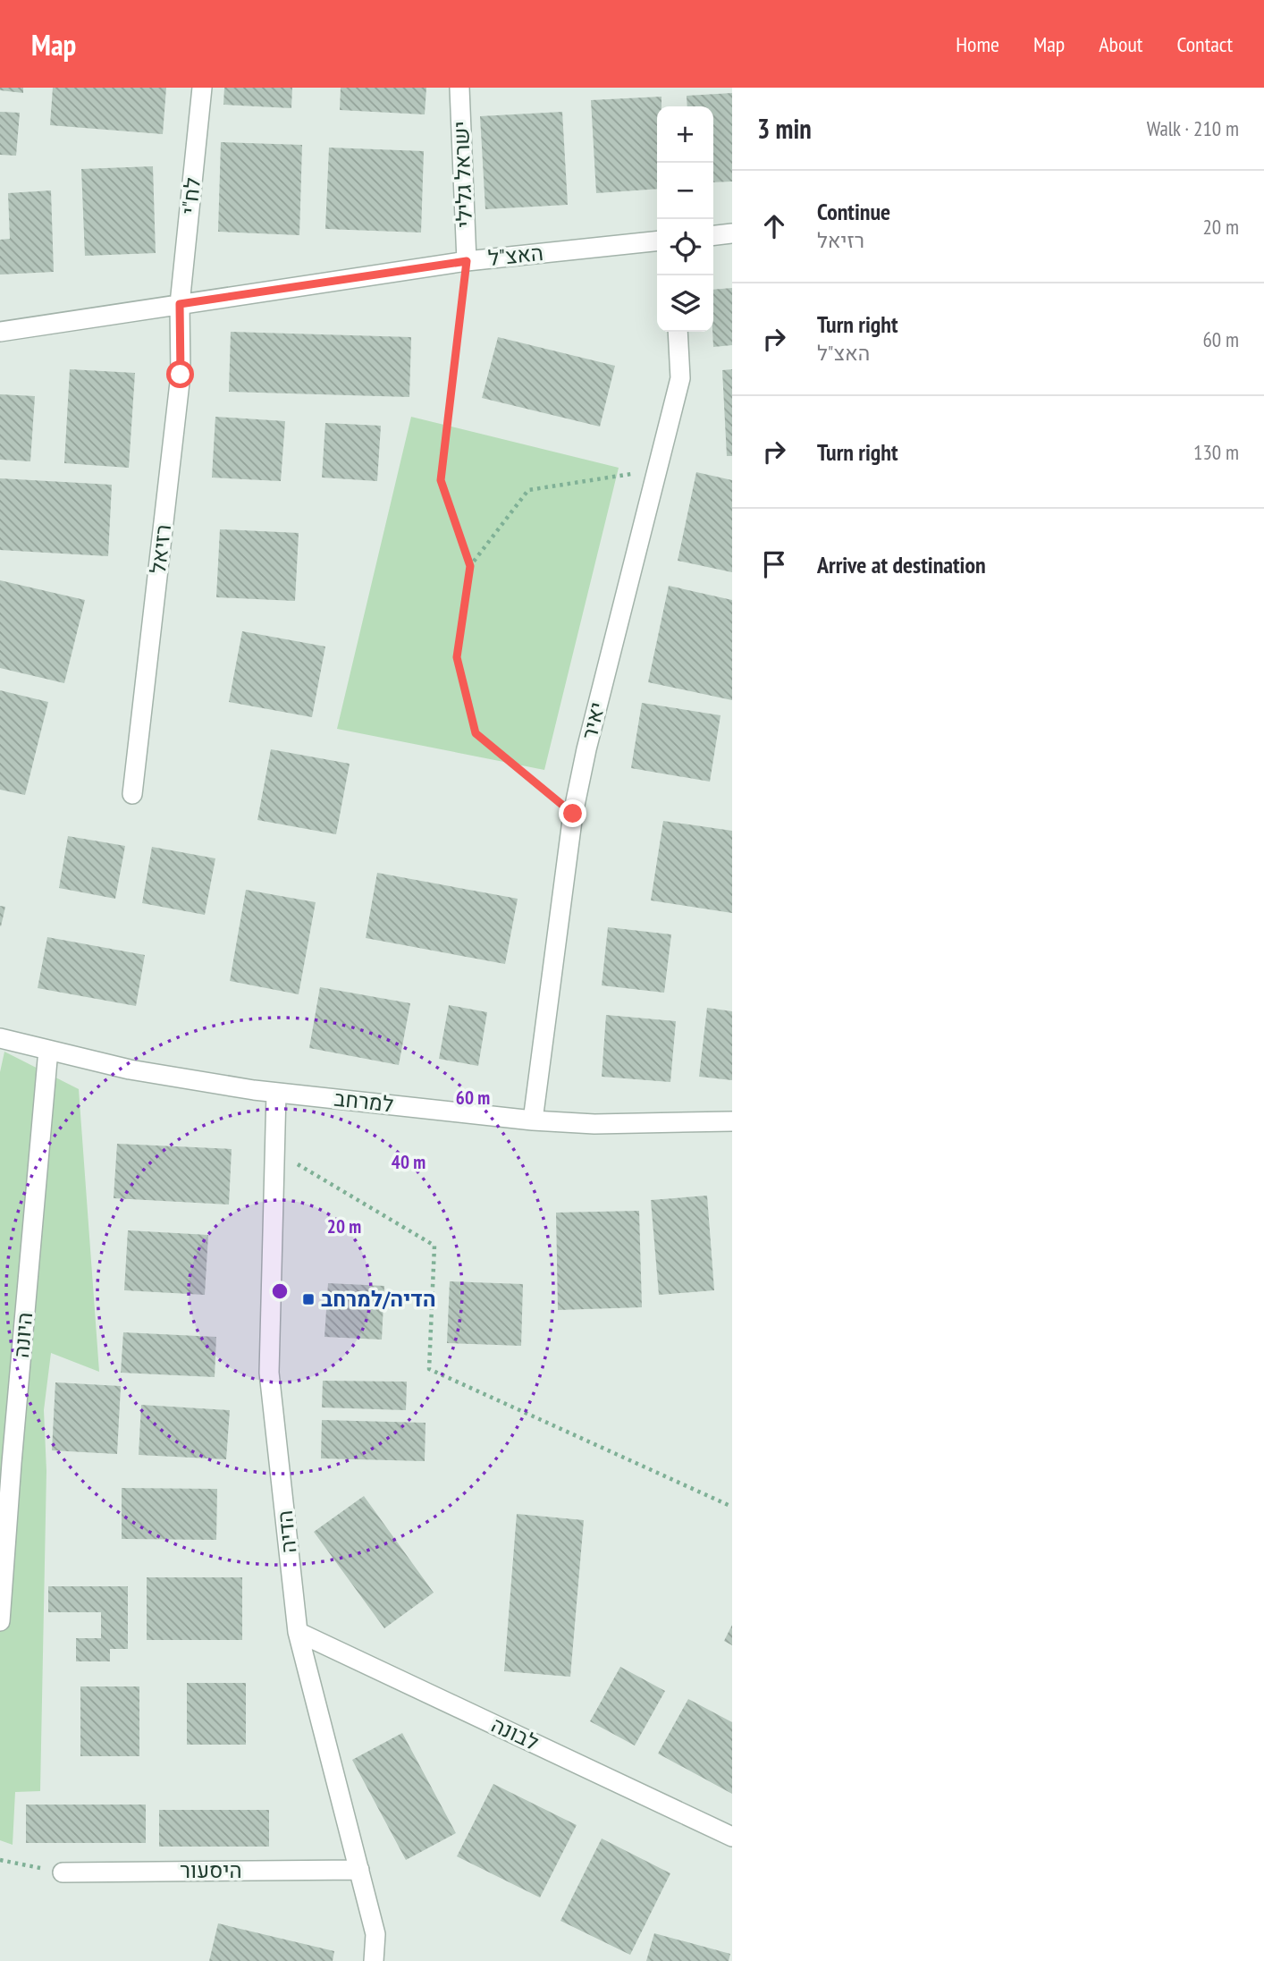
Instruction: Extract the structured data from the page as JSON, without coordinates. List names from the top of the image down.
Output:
{
  "streets": {
    "street": [
      "ישראל גלילי",
      "לח\"י",
      "האצ\"ל",
      "רזיאל",
      "יאיר",
      "למרחב",
      "היונה",
      "הדיה",
      "לבונה",
      "היסעור"
    ]
  },
  "crossings": [
    ["ישראל גלילי", "האצ\"ל"],
    ["לח\"י", "האצ\"ל"],
    ["לח\"י", "רזיאל"],
    ["האצ\"ל", "רזיאל"],
    ["יאיר", "למרחב"],
    ["למרחב", "היונה"],
    ["למרחב", "הדיה"],
    ["הדיה", "לבונה"],
    ["הדיה", "היסעור"]
  ],
  "places": {
    "transit": ["הדיה/למרחב"]
  },
  "page": {
    "header": "Map",
    "nav": [
      "Home",
      "Map",
      "About",
      "Contact"
    ],
    "heading": ["3 min", "Walk · 210 m"],
    "map_buttons": ["+", "−"],
    "list": [
      ["Continue", "רזיאל", "20 m"],
      ["Turn right", "האצ\"ל", "60 m"],
      ["Turn right", "130 m"],
      "Arrive at destination"
    ]
  },
  "rings": ["60 m", "40 m", "20 m"]
}
